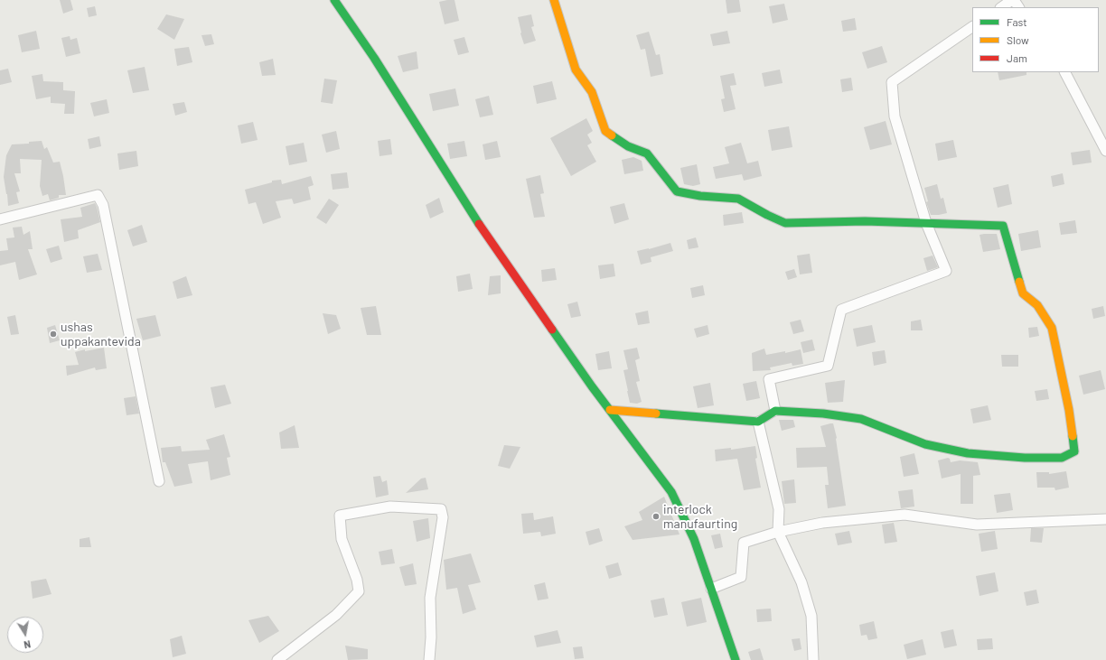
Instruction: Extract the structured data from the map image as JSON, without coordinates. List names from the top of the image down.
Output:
{
  "places": ["ushas uppakantevida", "interlock manufaurting"],
  "legend": ["Fast", "Slow", "Jam"],
  "north": "bottom"
}
